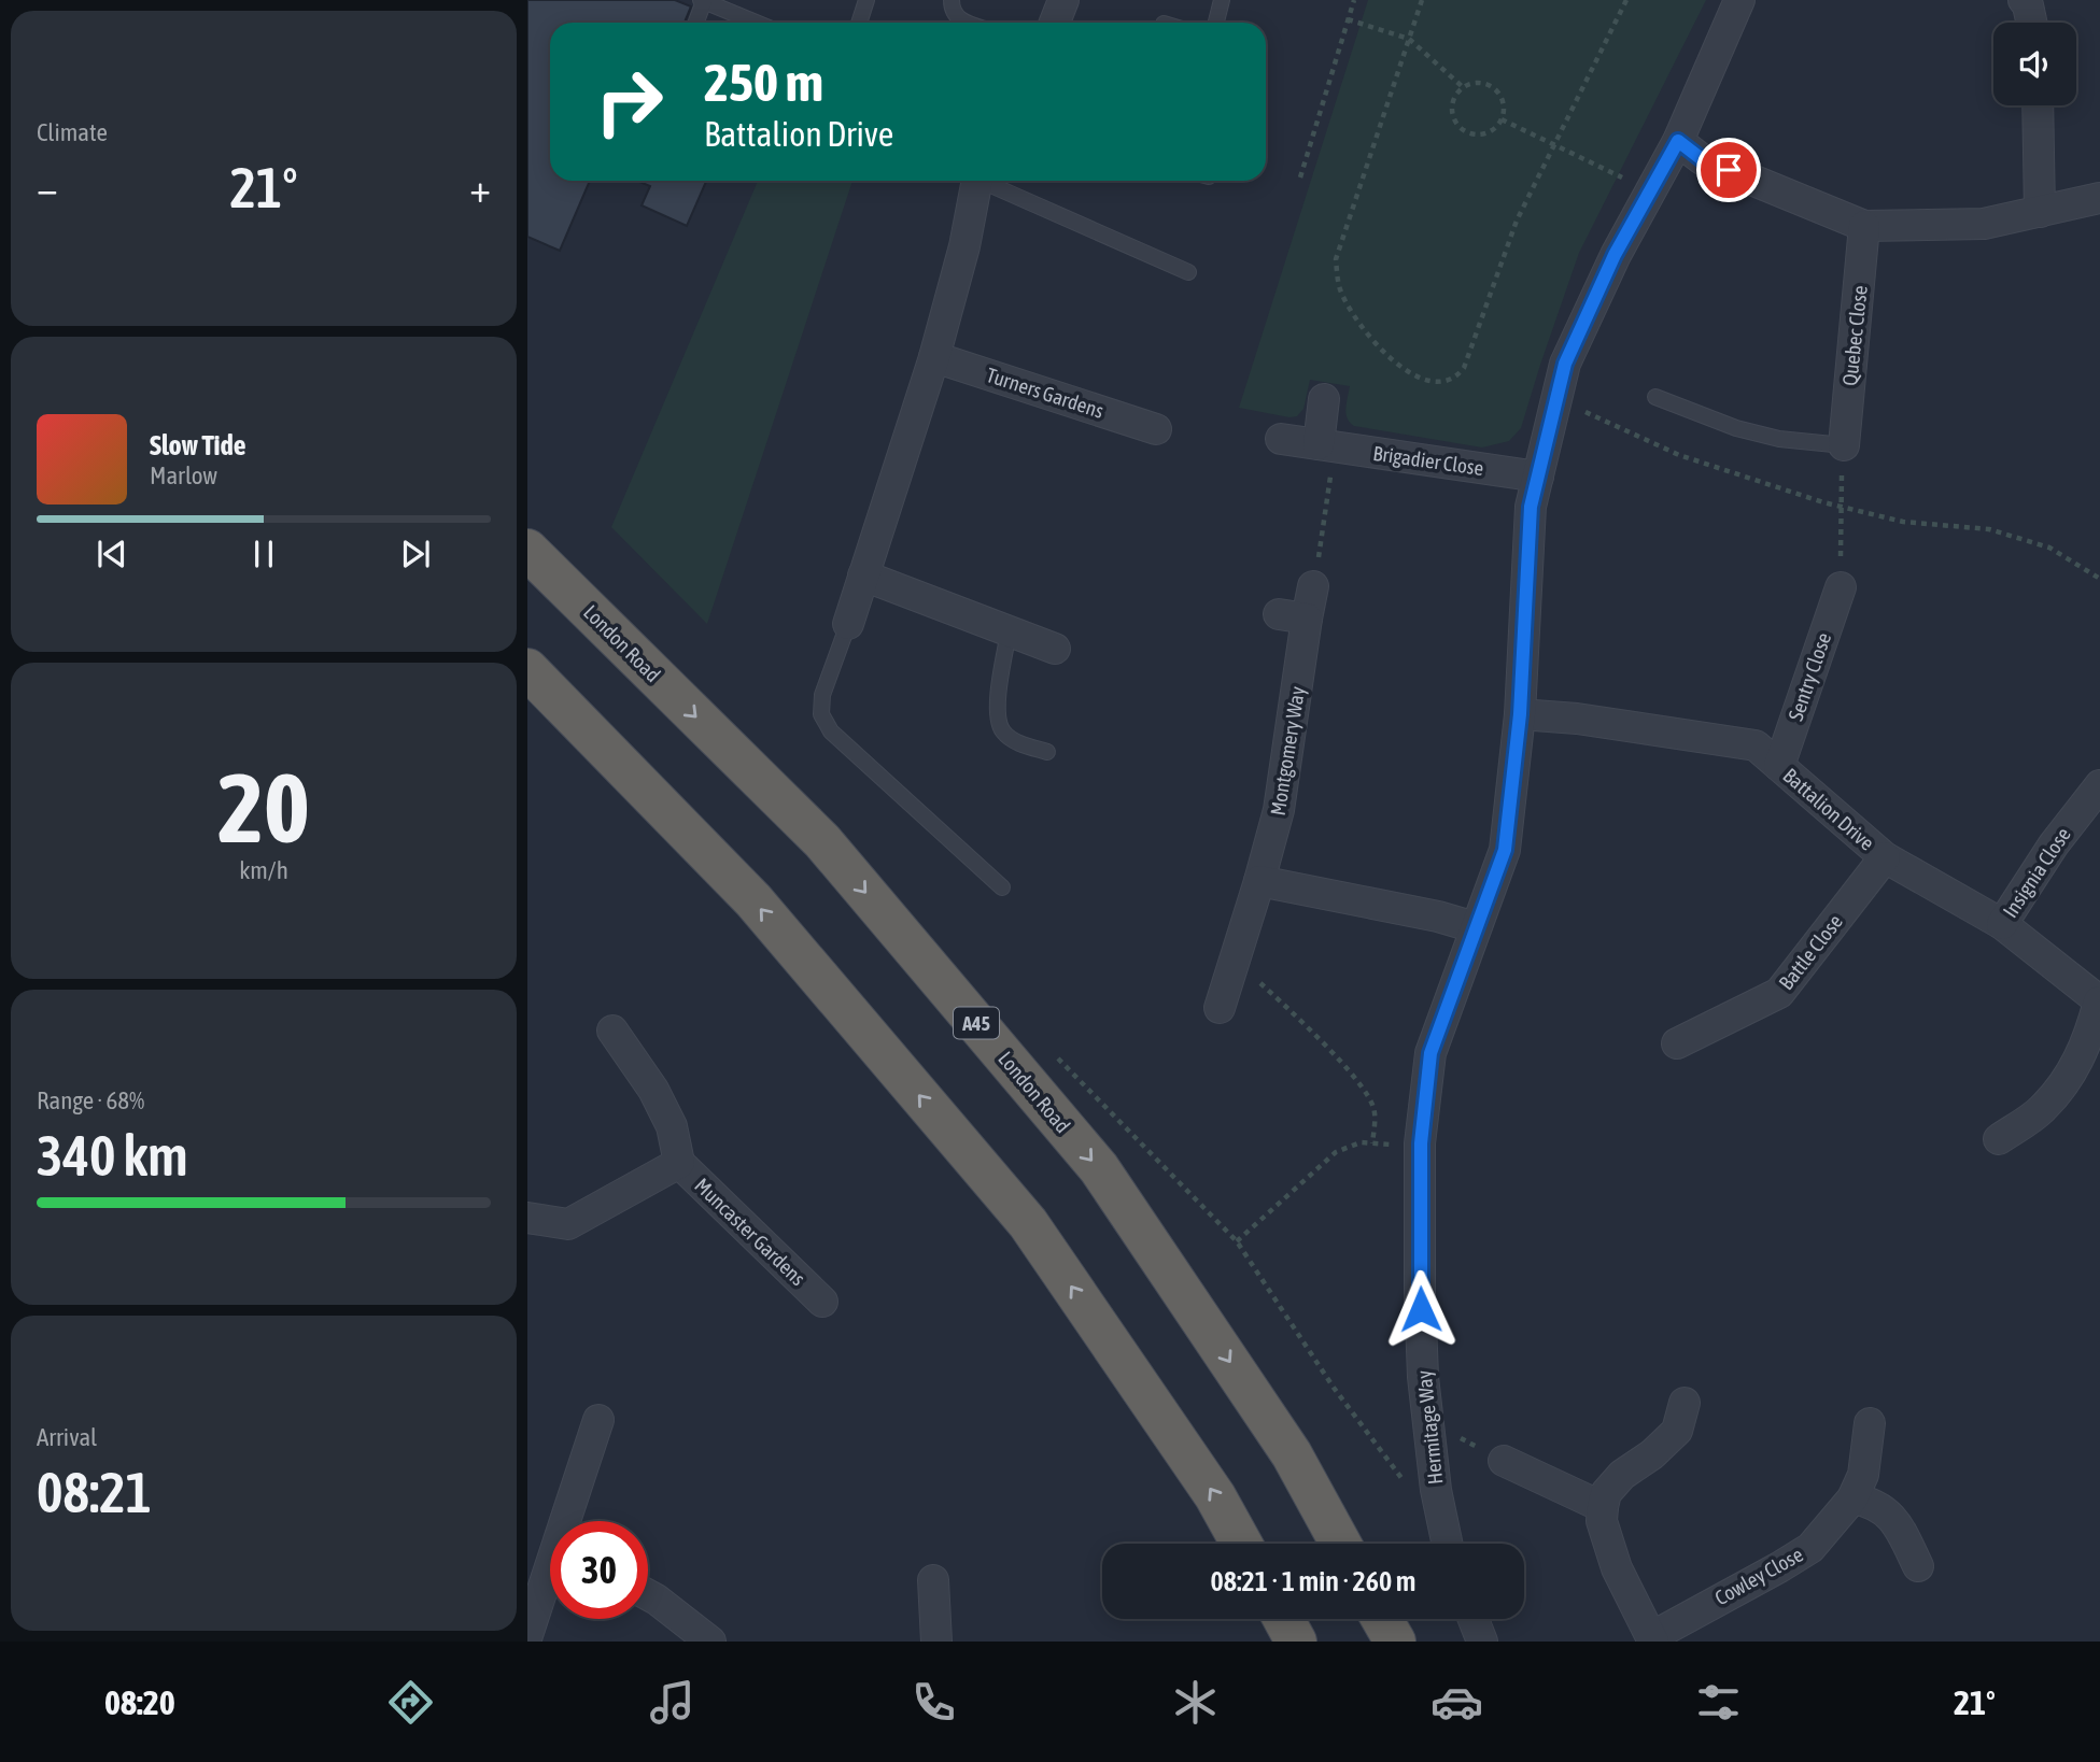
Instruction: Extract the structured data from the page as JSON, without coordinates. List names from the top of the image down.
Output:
{
  "streets": {
    "highway": ["London Road", "A45"],
    "street": [
      "Quebec Close",
      "Turners Gardens",
      "Brigadier Close",
      "Sentry Close",
      "Montgomery Way",
      "Battalion Drive",
      "Insignia Close",
      "Battle Close",
      "Muncaster Gardens",
      "Hermitage Way",
      "Cowley Close"
    ]
  },
  "crossings": [
    ["Brigadier Close", "Hermitage Way"],
    ["Sentry Close", "Battalion Drive"],
    ["Battalion Drive", "Insignia Close"],
    ["Battalion Drive", "Battle Close"],
    ["Battalion Drive", "Hermitage Way"]
  ],
  "page": {
    "tile": [
      "Climate",
      ["20", "km/h"],
      ["Range · 68%", "340 km"],
      ["Arrival", "08:21"]
    ],
    "turn": ["250 m", "Battalion Drive"],
    "heat": ["−", "21°", "+"],
    "song": ["Slow Tide", "Marlow"],
    "limit": "30",
    "trip": "08:21 · 1 min · 260 m",
    "tabs": ["08:20", "21°"]
  }
}
